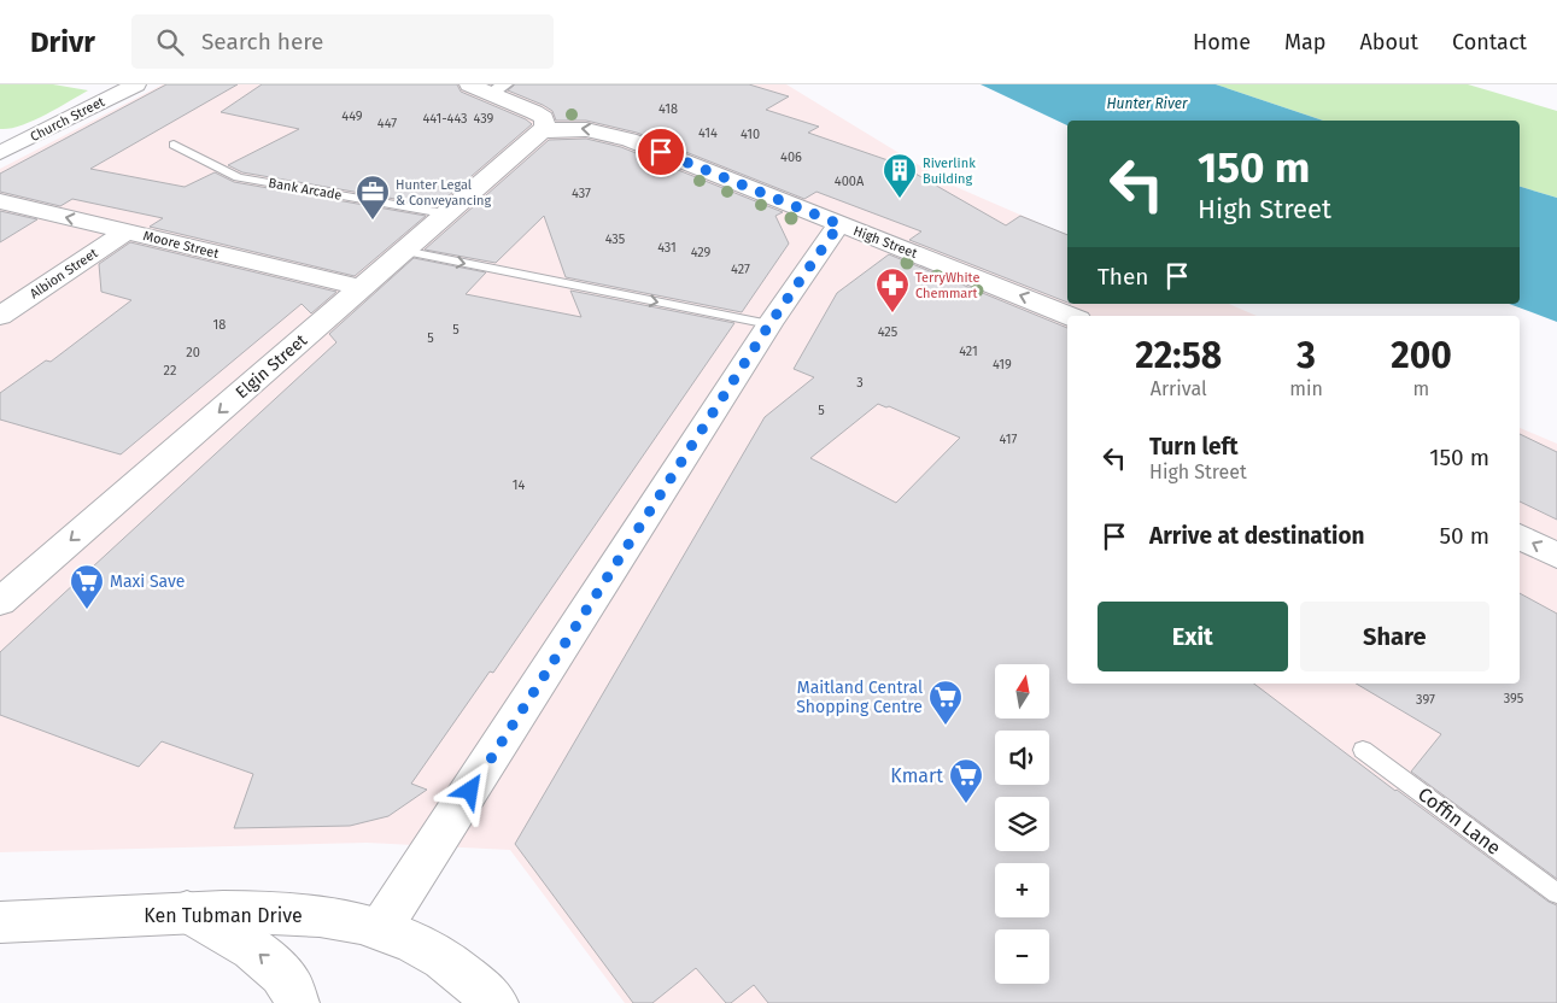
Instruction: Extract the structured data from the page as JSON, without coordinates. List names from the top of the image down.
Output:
{
  "streets": {
    "street": [
      "Church Street",
      "High Street",
      "Moore Street",
      "Albion Street",
      "Elgin Street",
      "Ken Tubman Drive"
    ],
    "lane": ["Bank Arcade", "Coffin Lane"]
  },
  "crossings": [
    ["Bank Arcade", "Elgin Street"],
    ["High Street", "Elgin Street"],
    ["Moore Street", "Albion Street"],
    ["Moore Street", "Elgin Street"]
  ],
  "one_way": ["High Street", "Elgin Street"],
  "water": ["Hunter River"],
  "places": {
    "building": ["Riverlink Building"],
    "office": ["Hunter Legal & Conveyancing"],
    "pharmacy": ["TerryWhite Chemmart"],
    "supermarket": ["Maxi Save", "Maitland Central Shopping Centre", "Kmart"]
  },
  "house_numbers": [
    "418",
    "449",
    "441-443",
    "439",
    "447",
    "414",
    "410",
    "406",
    "400A",
    "437",
    "435",
    "431",
    "429",
    "427",
    "18",
    "5",
    "425",
    "5",
    "421",
    "20",
    "419",
    "22",
    "3",
    "5",
    "417",
    "14",
    "395",
    "397"
  ],
  "north": "top",
  "page": {
    "header": "Drivr",
    "search": "Search here",
    "nav": [
      "Home",
      "Map",
      "About",
      "Contact"
    ],
    "turn": ["150 m", "High Street"],
    "then": "Then",
    "eta": [
      "22:58",
      "Arrival",
      "3",
      "min",
      "200",
      "m"
    ],
    "list": [
      {
        "name": "Turn left",
        "note": "High Street",
        "value": "150 m"
      },
      {
        "name": "Arrive at destination",
        "value": "50 m"
      }
    ],
    "buttons": ["Exit", "Share"],
    "map_buttons": ["+", "−"]
  }
}
